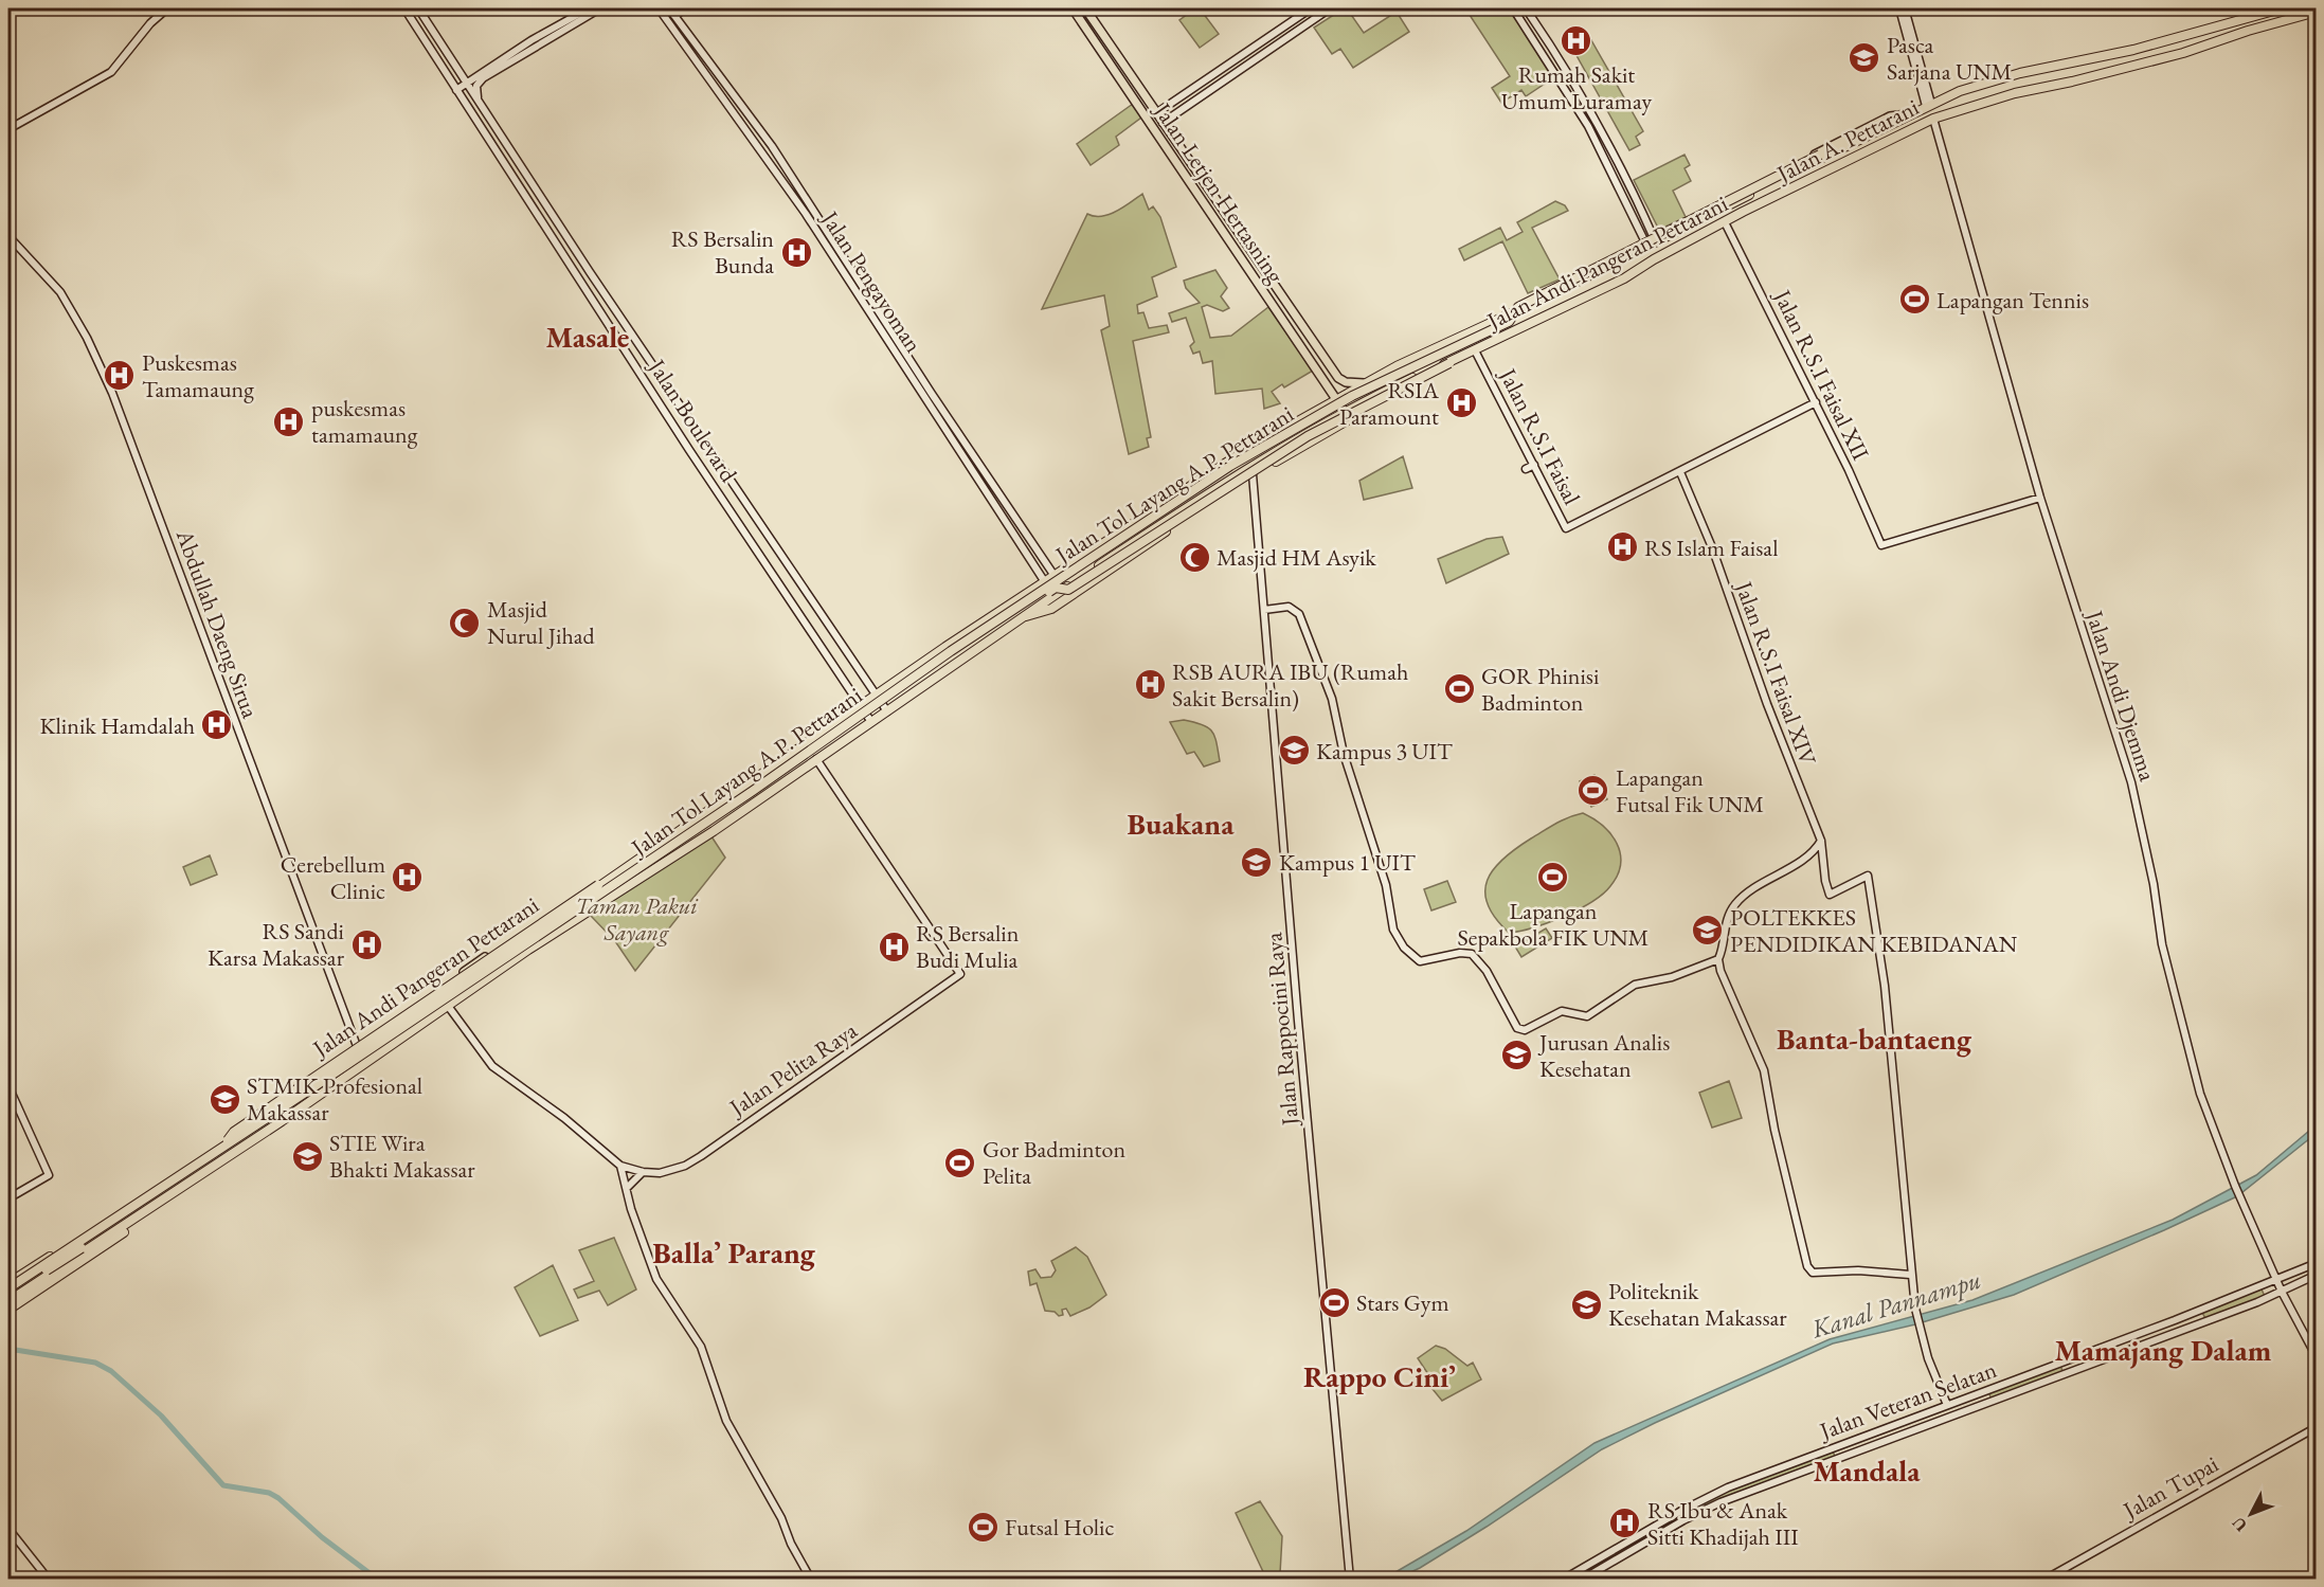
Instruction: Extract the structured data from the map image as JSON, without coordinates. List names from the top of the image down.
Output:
{
  "streets": {
    "highway": ["Jalan A. Pettarani", "Jalan Andi Pangeran Pettarani", "Jalan Tol Layang A.P. Pettarani"],
    "main road": ["Jalan Letjen Hertasning"],
    "street": [
      "Jalan Pengayoman",
      "Jalan R.S.I Faisal XII",
      "Jalan Boulevard",
      "Jalan R.S.I Faisal",
      "Abdullah Daeng Sirua",
      "Jalan R.S.I Faisal XIV",
      "Jalan Andi Djemma",
      "Jalan Rappocini Raya",
      "Jalan Pelita Raya",
      "Jalan Veteran Selatan",
      "Jalan Tupai"
    ]
  },
  "crossings": [
    ["Jalan A. Pettarani", "Jalan Andi Pangeran Pettarani"],
    ["Jalan A. Pettarani", "Jalan Andi Djemma"],
    ["Jalan Letjen Hertasning", "Jalan Andi Pangeran Pettarani"],
    ["Jalan Andi Pangeran Pettarani", "Jalan Pengayoman"],
    ["Jalan Andi Pangeran Pettarani", "Jalan R.S.I Faisal XII"],
    ["Jalan Andi Pangeran Pettarani", "Jalan Boulevard"],
    ["Jalan Andi Pangeran Pettarani", "Jalan R.S.I Faisal"],
    ["Jalan Andi Pangeran Pettarani", "Jalan Tol Layang A.P. Pettarani"],
    ["Jalan Andi Pangeran Pettarani", "Abdullah Daeng Sirua"],
    ["Jalan Andi Pangeran Pettarani", "Jalan Rappocini Raya"],
    ["Jalan Andi Pangeran Pettarani", "Jalan Pelita Raya"],
    ["Jalan R.S.I Faisal XII", "Jalan Andi Djemma"],
    ["Jalan R.S.I Faisal", "Jalan R.S.I Faisal XIV"],
    ["Jalan Andi Djemma", "Jalan Veteran Selatan"]
  ],
  "districts": [
    "Masale",
    "Buakana",
    "Banta-bantaeng",
    "Ballaʼ Parang",
    "Mamajang Dalam",
    "Rappo Ciniʼ",
    "Mandala"
  ],
  "water": ["Kanal Pannampu"],
  "parks": ["Taman Pakui Sayang"],
  "places": {
    "hospital": [
      "Rumah Sakit Umum Luramay",
      "RS Bersalin Bunda",
      "Puskesmas Tamamaung",
      "RSIA Paramount",
      "puskesmas tamamaung",
      "RS Islam Faisal",
      "RSB AURA IBU (Rumah Sakit Bersalin)",
      "Klinik Hamdalah",
      "Cerebellum Clinic",
      "RS Sandi Karsa Makassar",
      "RS Bersalin Budi Mulia",
      "RS Ibu & Anak Sitti Khadijah III"
    ],
    "school or university": [
      "Pasca Sarjana UNM",
      "Kampus 3 UIT",
      "Kampus 1 UIT",
      "POLTEKKES PENDIDIKAN KEBIDANAN",
      "Jurusan Analis Kesehatan",
      "STMIK Profesional Makassar",
      "STIE Wira Bhakti Makassar",
      "Politeknik Kesehatan Makassar"
    ],
    "sports": [
      "Lapangan Tennis",
      "GOR Phinisi Badminton",
      "Lapangan Futsal Fik UNM",
      "Lapangan Sepakbola FIK UNM",
      "Gor Badminton Pelita",
      "Stars Gym",
      "Futsal Holic"
    ],
    "mosque": ["Masjid HM Asyik", "Masjid Nurul Jihad"]
  },
  "north": "bottom left"
}
